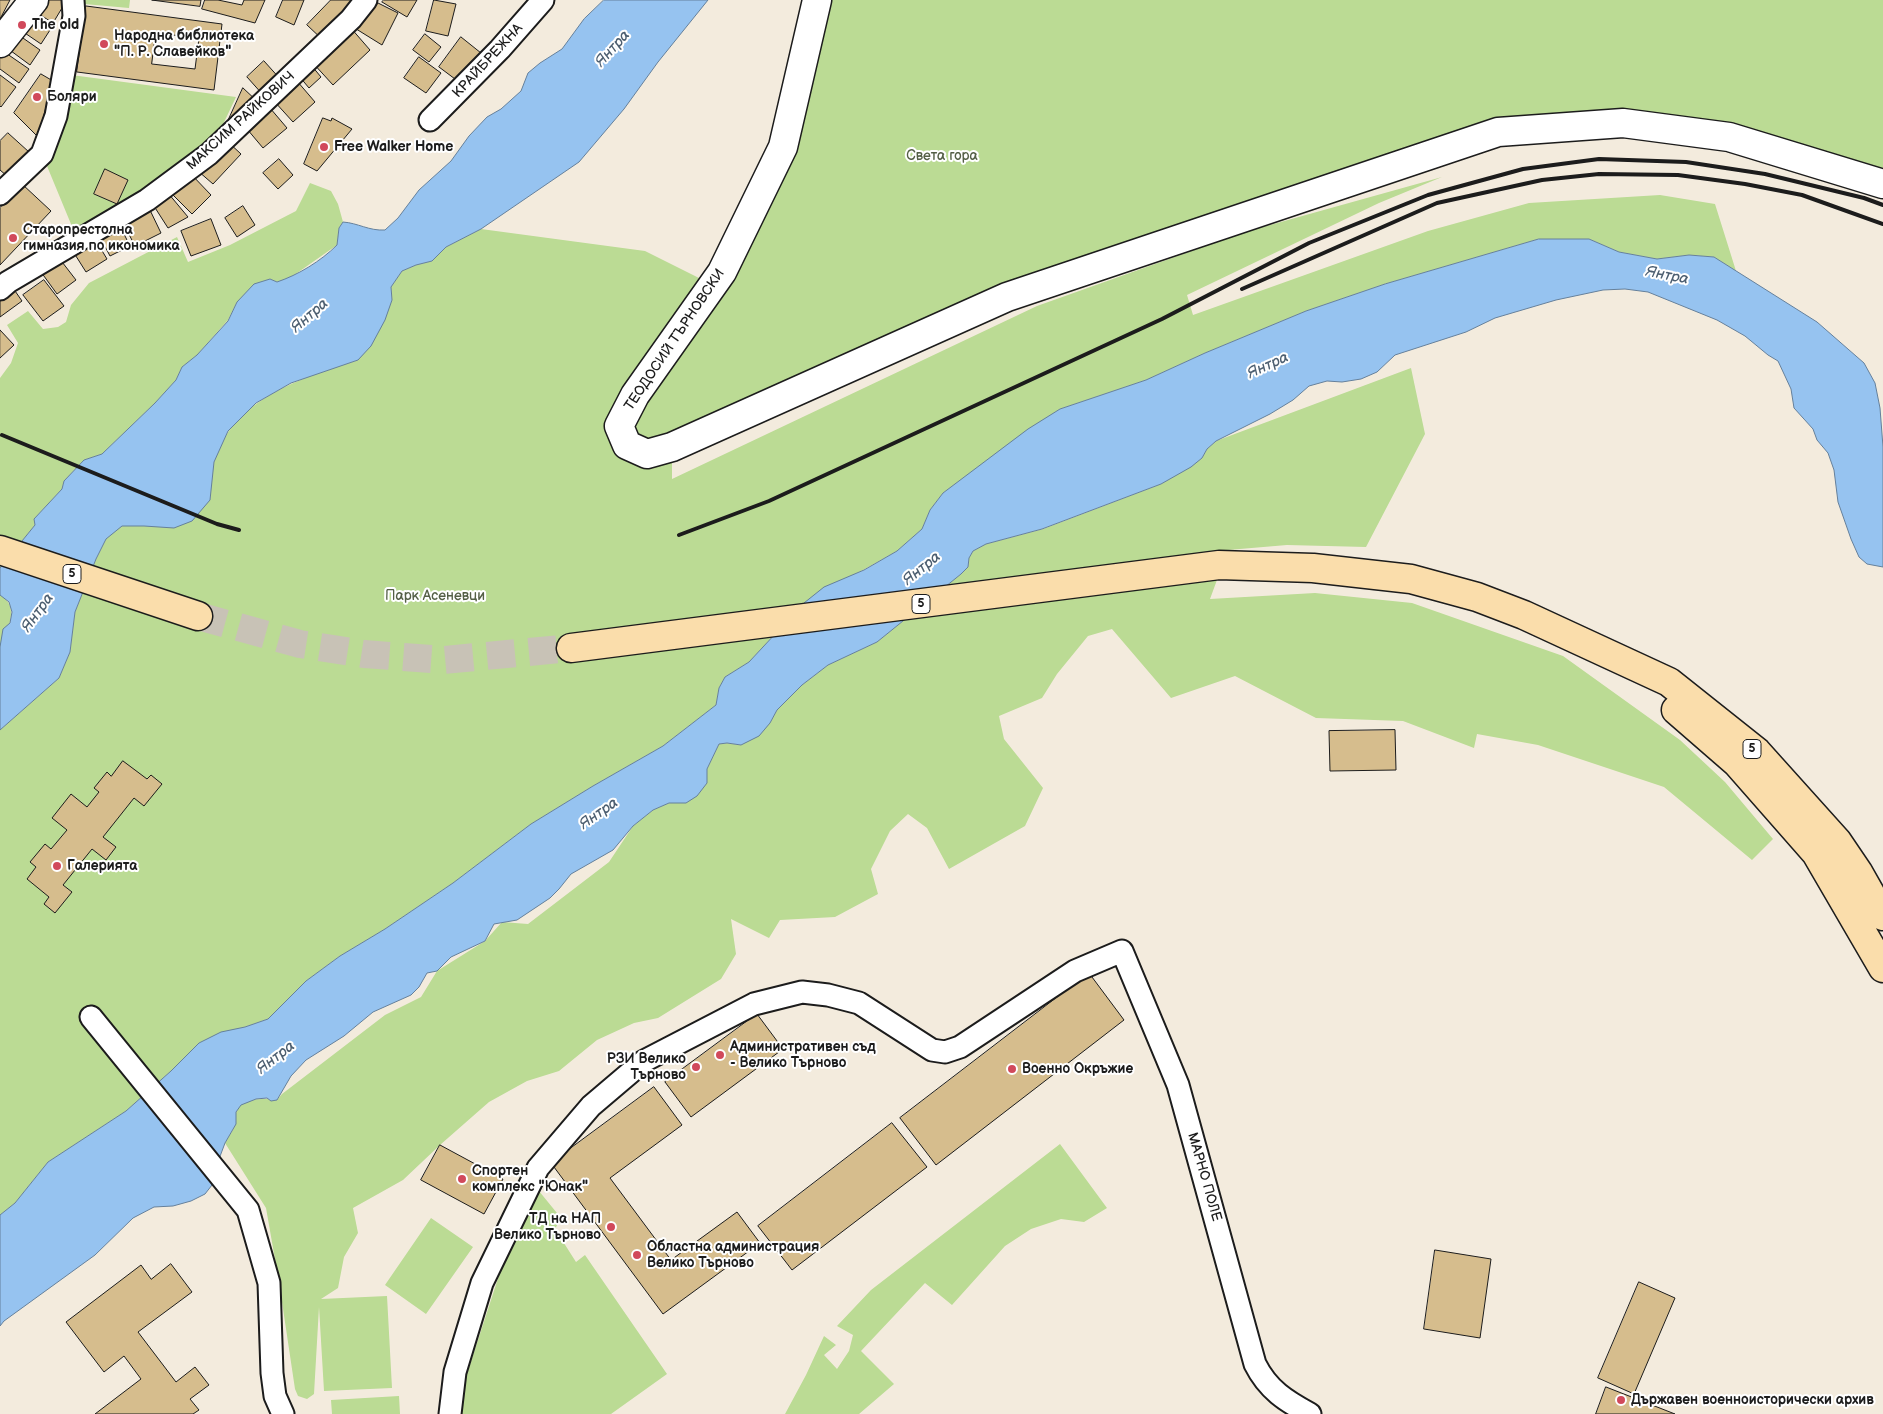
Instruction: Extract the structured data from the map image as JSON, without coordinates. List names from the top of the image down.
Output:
{
  "streets": {
    "main road": ["5"],
    "street": [
      "КРАЙБРЕЖНА",
      "МАКСИМ РАЙКОВИЧ",
      "ТЕОДОСИЙ ТЪРНОВСКИ",
      "МАРНО ПОЛЕ"
    ]
  },
  "water": ["Янтра"],
  "parks": ["Света гора", "Парк Асеневци"],
  "places": [
    "The old",
    "Народна библиотека \"П. Р. Славейков\"",
    "Боляри",
    "Free Walker Home",
    "Старопрестолна гимназия по икономика",
    "Галерията",
    "Административен съд - Велико Търново",
    "РЗИ Велико Търново",
    "Военно Окръжие",
    "Спортен комплекс \"Юнак\"",
    "ТД на НАП Велико Търново",
    "Областна администрация Велико Търново",
    "Държавен военноисторически архив"
  ]
}
